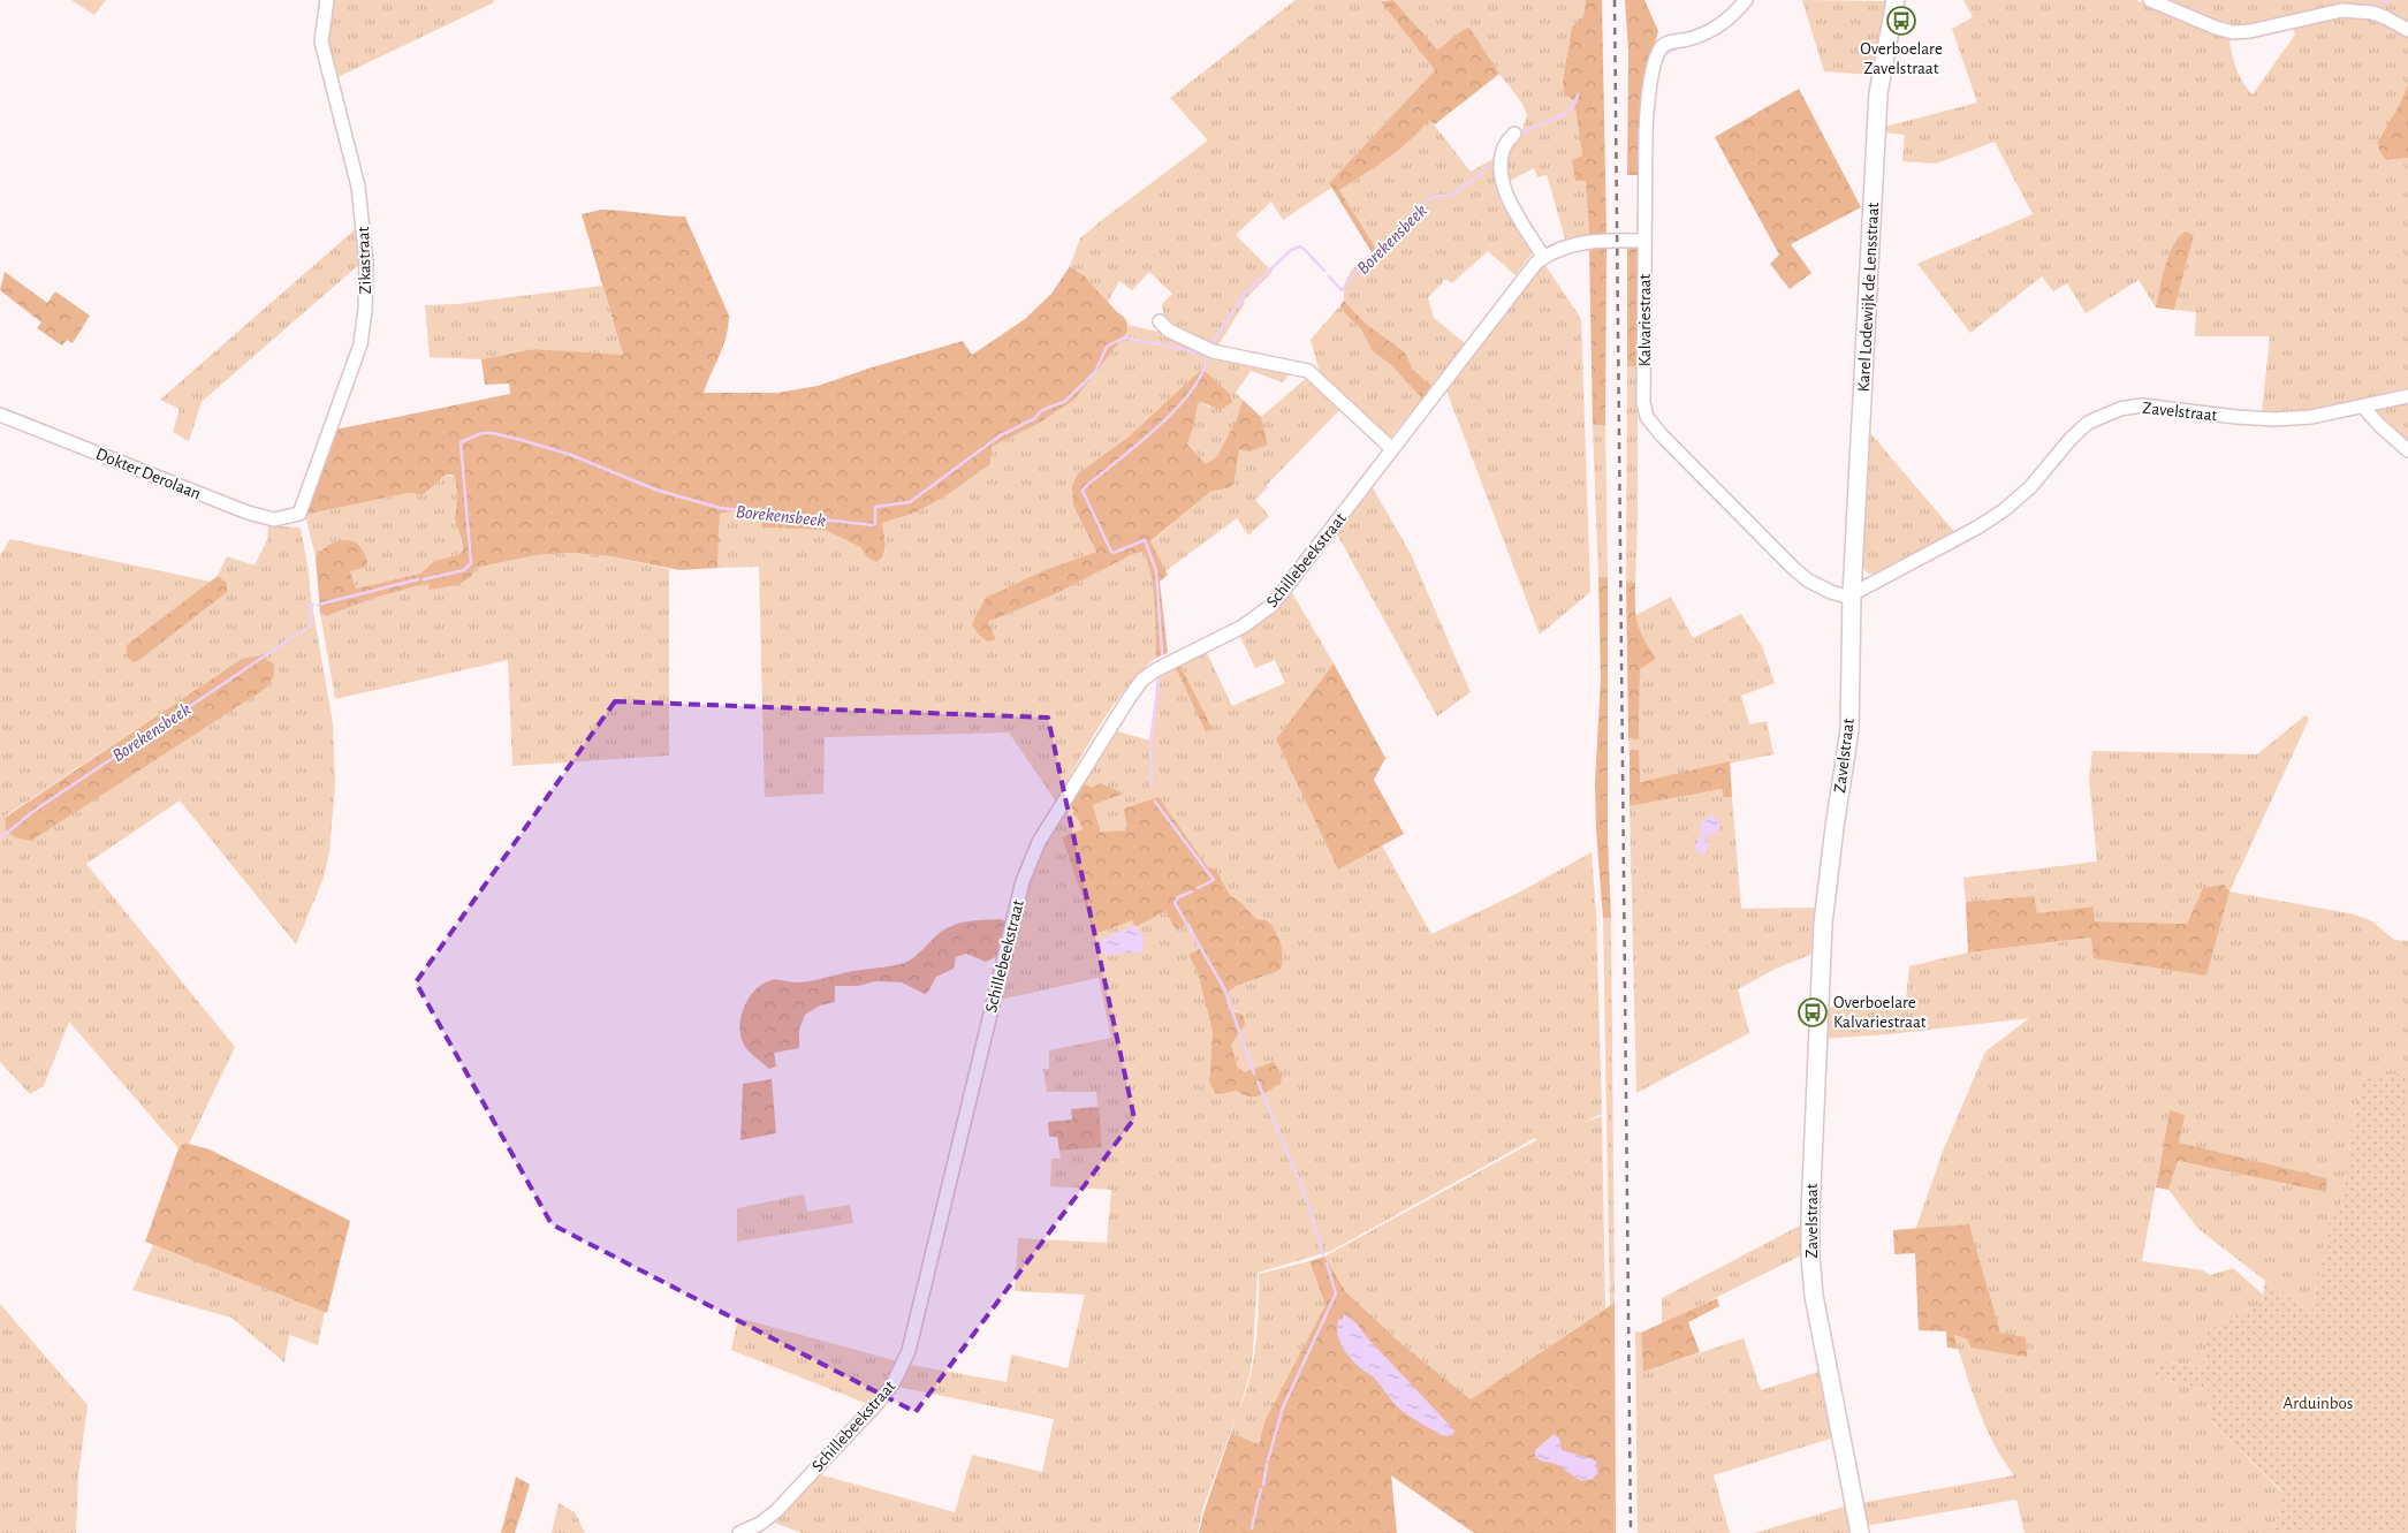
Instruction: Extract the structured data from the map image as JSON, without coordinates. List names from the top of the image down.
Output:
{
  "streets": {
    "street": [
      "Zikastraat",
      "Karel Lodewijk de Lensstraat",
      "Kalvariestraat",
      "Zavelstraat",
      "Dokter Derolaan",
      "Schillebeekstraat"
    ]
  },
  "crossings": [
    ["Zikastraat", "Dokter Derolaan"],
    ["Karel Lodewijk de Lensstraat", "Kalvariestraat"],
    ["Karel Lodewijk de Lensstraat", "Zavelstraat"],
    ["Kalvariestraat", "Zavelstraat"],
    ["Kalvariestraat", "Schillebeekstraat"]
  ],
  "water": ["Borekensbeek"],
  "parks": ["Arduinbos"],
  "places": {
    "bus stop": ["Overboelare Zavelstraat", "Overboelare Kalvariestraat"]
  }
}
